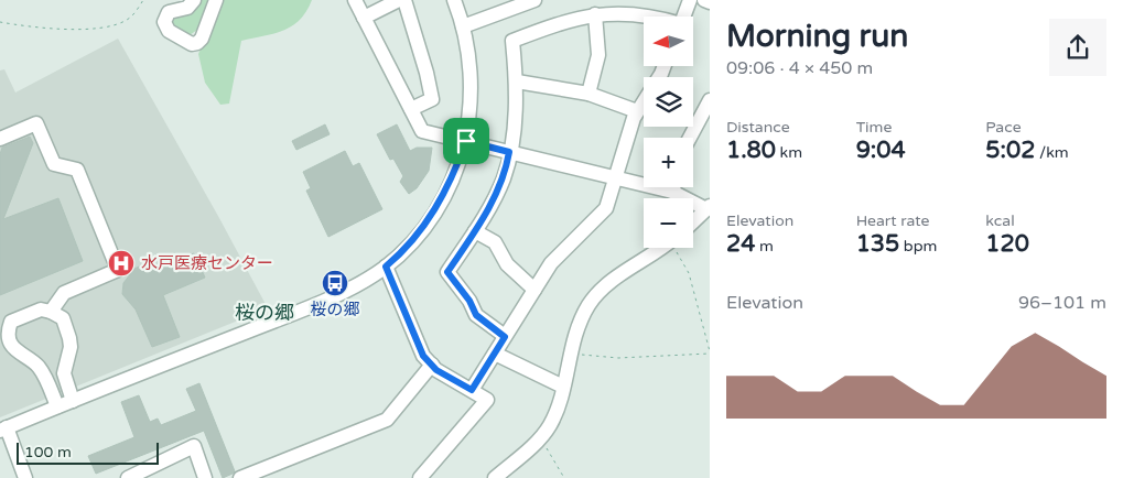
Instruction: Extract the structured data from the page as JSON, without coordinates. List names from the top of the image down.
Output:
{
  "districts": ["桜の郷"],
  "places": {
    "hospital": ["水戸医療センター"],
    "bus stop": ["桜の郷"]
  },
  "scale_bar": "100 m",
  "north": "left",
  "page": {
    "heading": ["Morning run", "09:06 · 4 × 450 m"],
    "map_buttons": ["+", "−"],
    "stats": [
      ["Distance", "1.80 km"],
      ["Time", "9:04"],
      ["Pace", "5:02 /km"],
      ["Elevation", "24 m"],
      ["Heart rate", "135 bpm"],
      ["kcal", "120"]
    ],
    "chart": ["Elevation", "96–101 m"],
    "scale": "100 m"
  }
}
